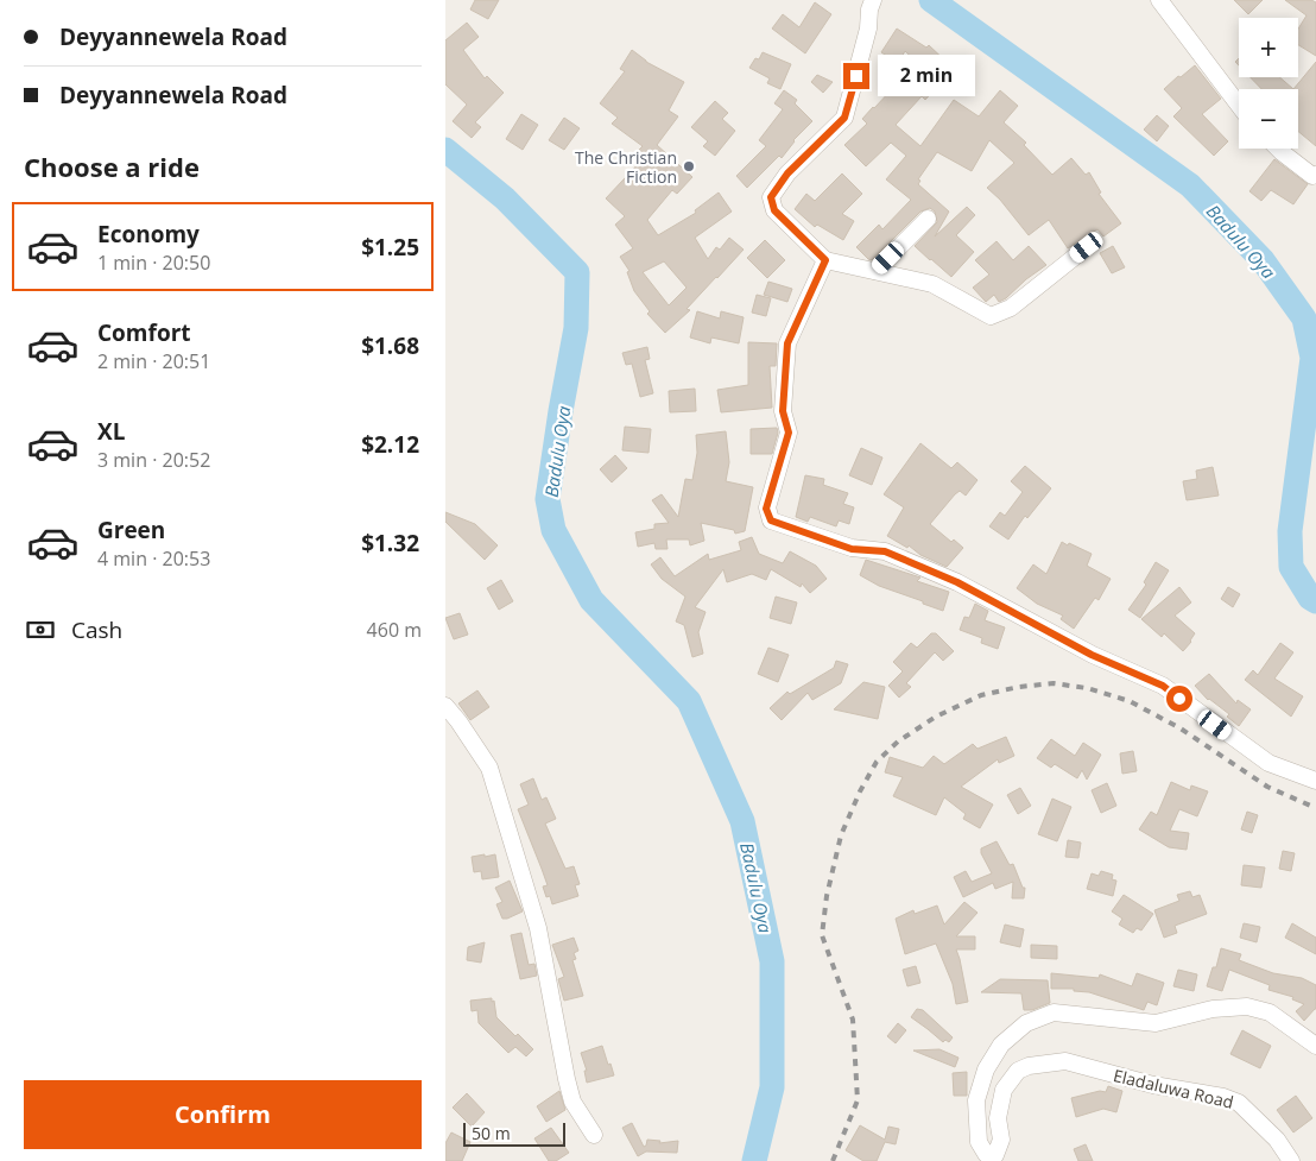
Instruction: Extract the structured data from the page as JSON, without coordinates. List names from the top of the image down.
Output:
{
  "streets": {
    "street": ["Eladaluwa Road"]
  },
  "water": ["Badulu Oya"],
  "places": ["The Christian Fiction"],
  "scale_bar": "50 m",
  "page": {
    "banner": ["Deyyannewela Road", "Deyyannewela Road"],
    "map_buttons": ["+", "−"],
    "bubble": "2 min",
    "heading": "Choose a ride",
    "list": [
      {
        "name": "Economy",
        "note": "1 min · 20:50",
        "value": "$1.25"
      },
      {
        "name": "Comfort",
        "note": "2 min · 20:51",
        "value": "$1.68"
      },
      {
        "name": "XL",
        "note": "3 min · 20:52",
        "value": "$2.12"
      },
      {
        "name": "Green",
        "note": "4 min · 20:53",
        "value": "$1.32"
      }
    ],
    "pay": ["Cash", "460 m"],
    "buttons": "Confirm",
    "scale": "50 m"
  }
}
